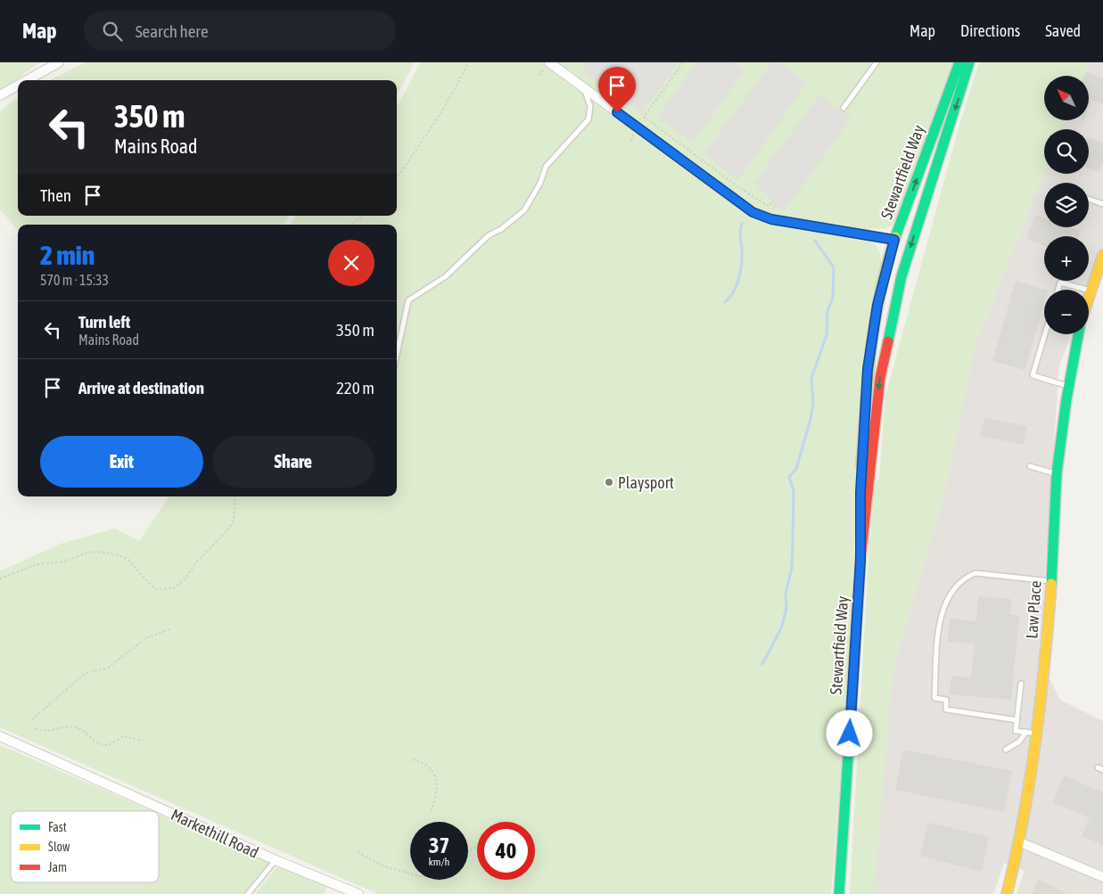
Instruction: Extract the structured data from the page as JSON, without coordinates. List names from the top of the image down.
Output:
{
  "streets": {
    "street": ["Stewartfield Way", "Law Place", "Markethill Road"]
  },
  "places": ["Playsport"],
  "legend": ["Fast", "Slow", "Jam"],
  "north": "top left",
  "page": {
    "header": "Map",
    "search": "Search here",
    "nav": ["Map", "Directions", "Saved"],
    "map_buttons": ["+", "−"],
    "turn": ["350 m", "Mains Road"],
    "then": "Then",
    "heading": ["2 min", "570 m · 15:33"],
    "list": [
      {
        "name": "Turn left",
        "note": "Mains Road",
        "value": "350 m"
      },
      {
        "name": "Arrive at destination",
        "value": "220 m"
      }
    ],
    "buttons": ["Exit", "Share"],
    "speed": "37 km/h",
    "limit": "40"
  }
}
